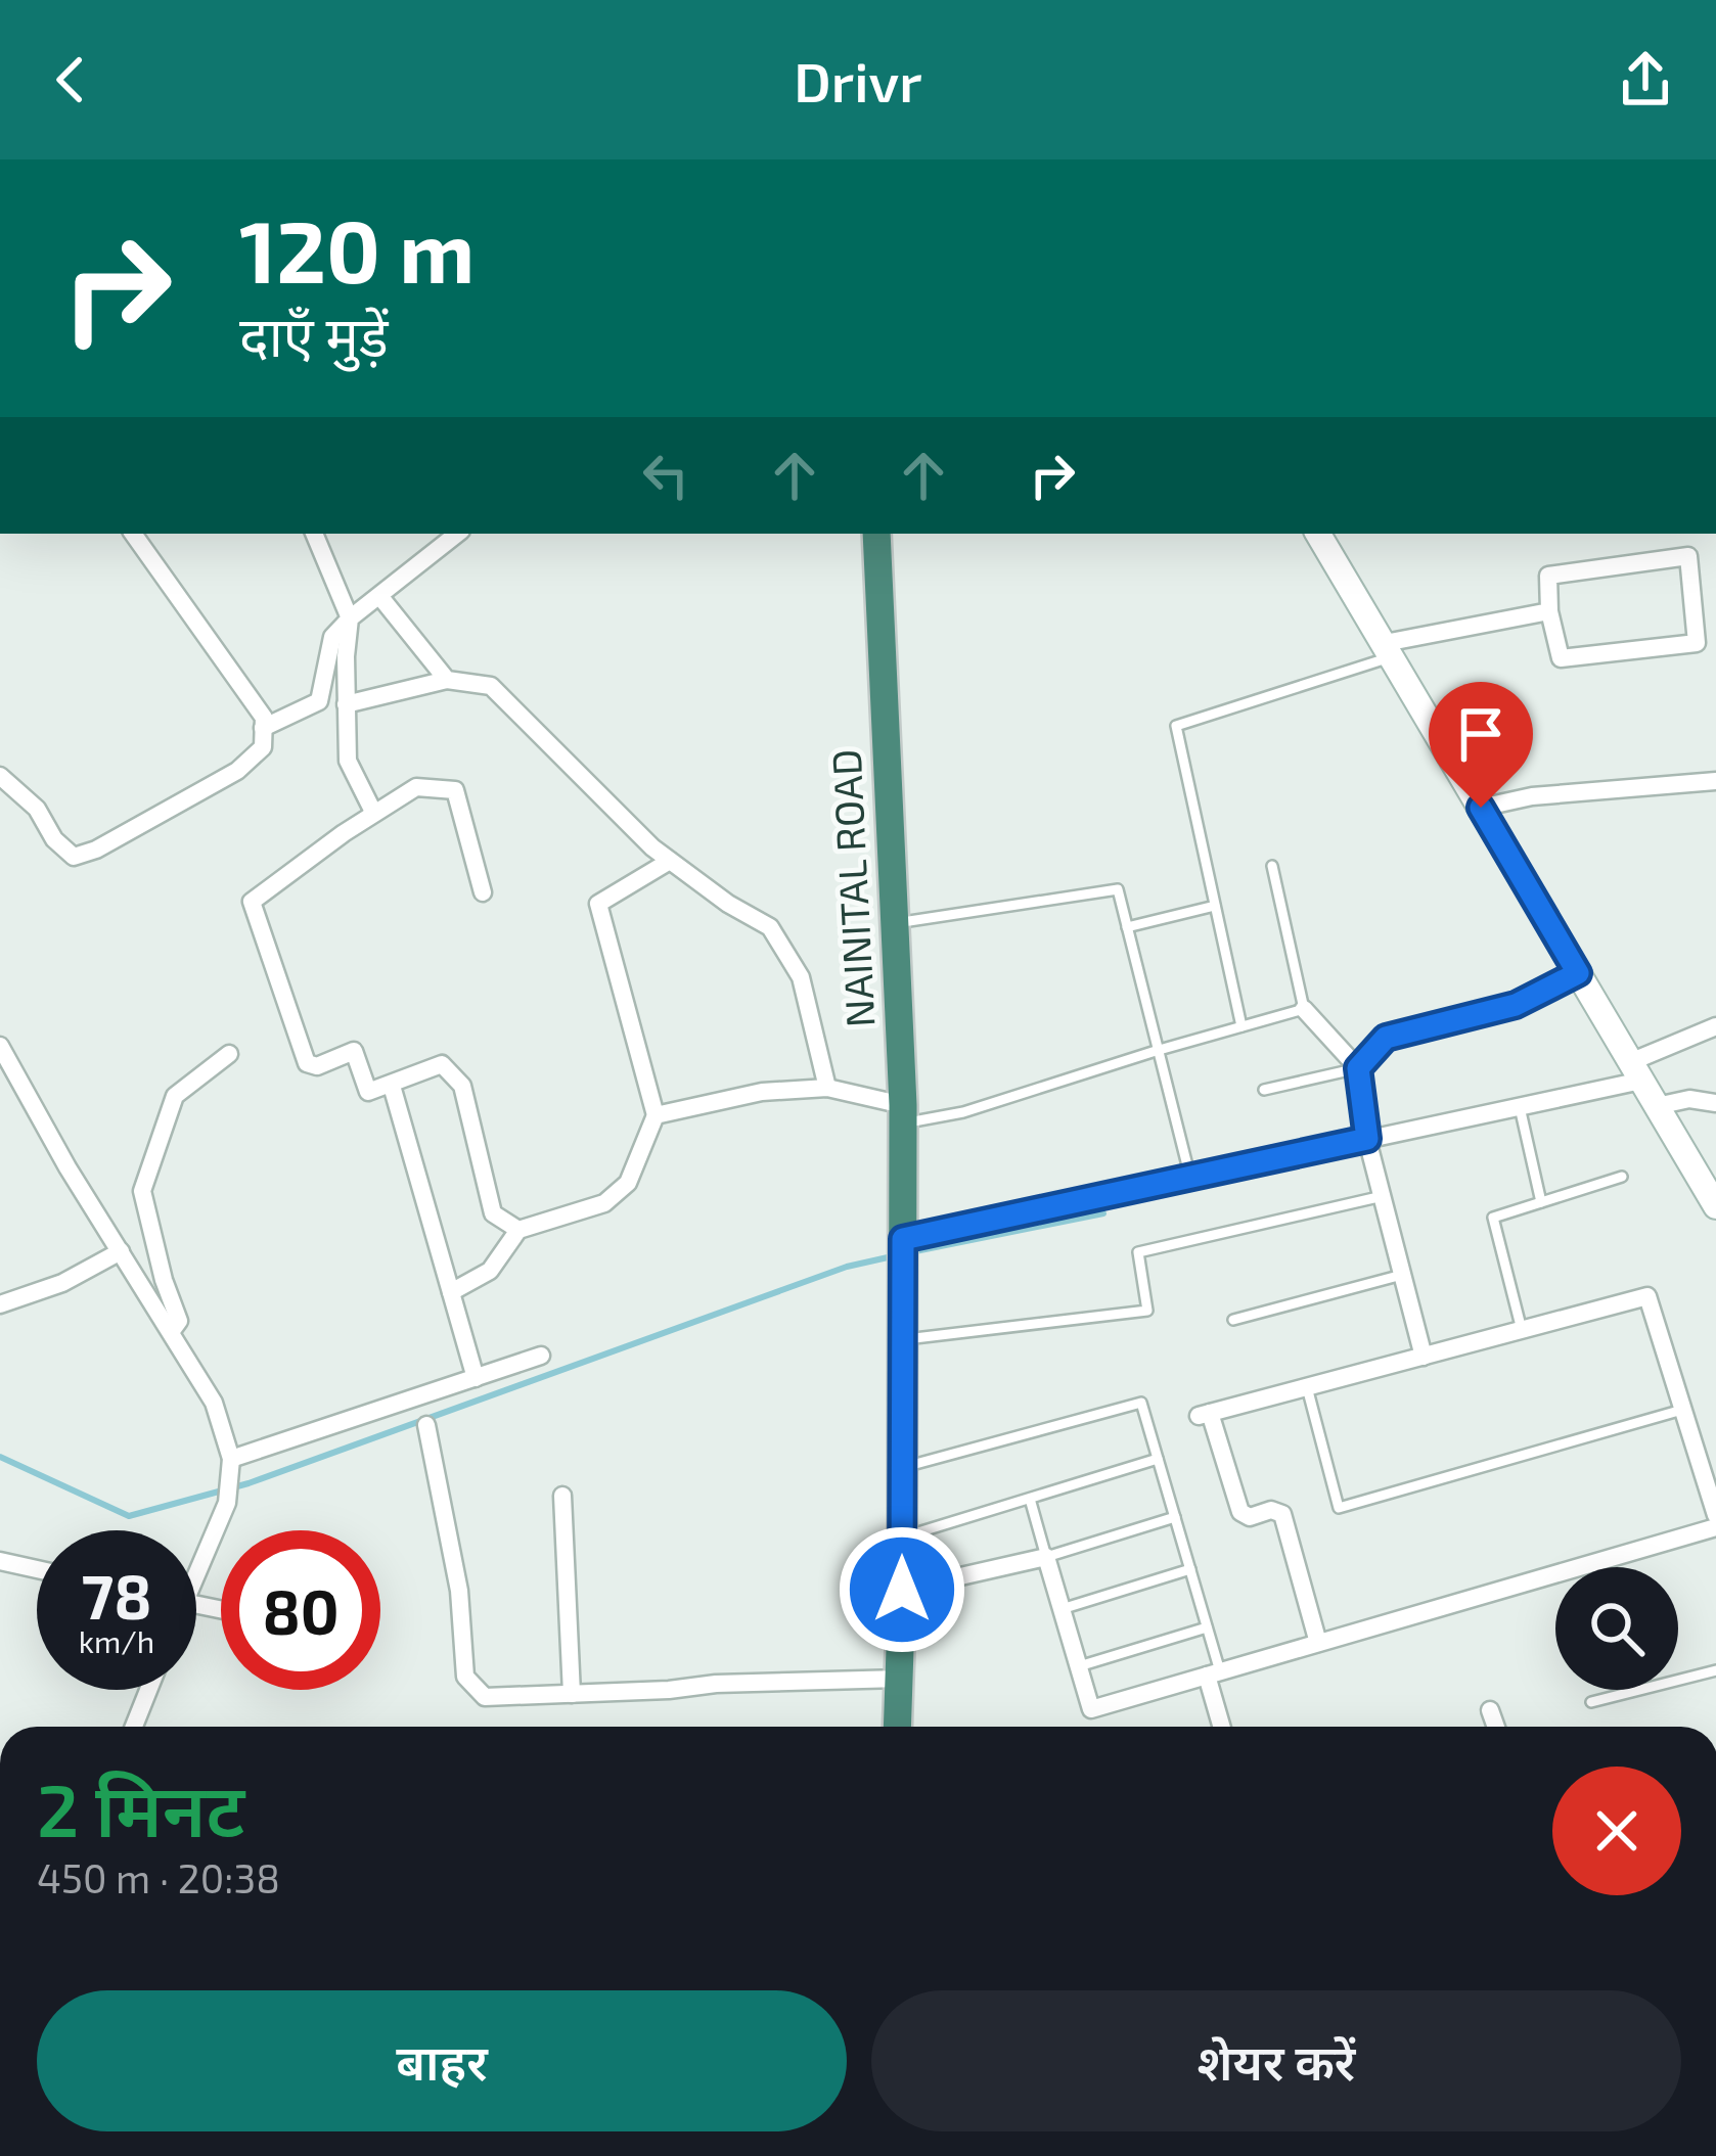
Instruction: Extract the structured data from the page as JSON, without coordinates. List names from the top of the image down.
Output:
{
  "streets": {
    "highway": ["NAINITAL ROAD"]
  },
  "page": {
    "header": "Drivr",
    "turn": ["120 m", "दाएँ मुड़ें"],
    "speed": "78 km/h",
    "limit": "80",
    "heading": ["2 मिनट", "450 m · 20:38"],
    "buttons": ["बाहर", "शेयर करें"]
  }
}
